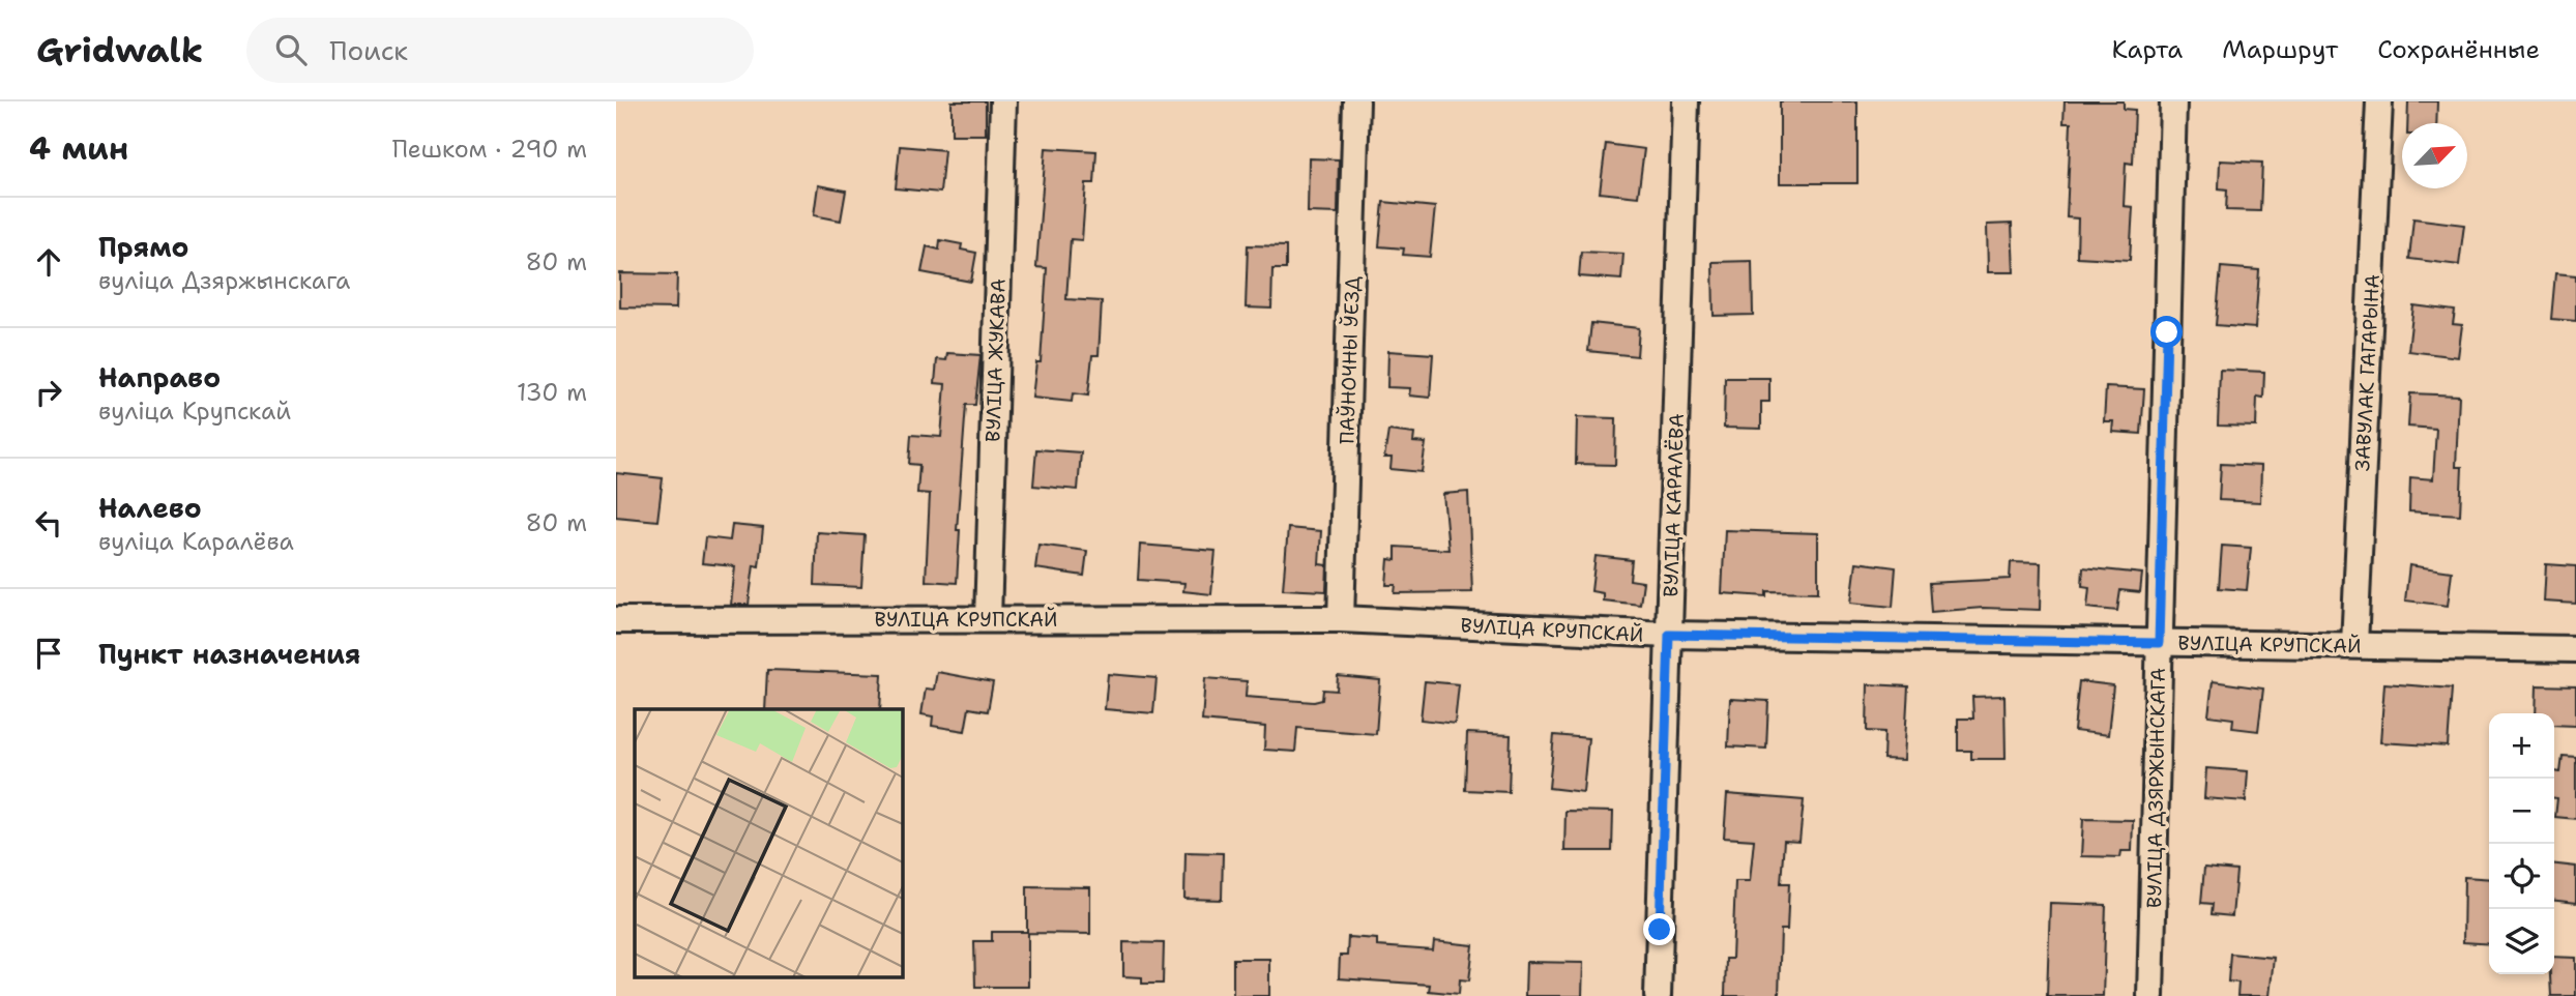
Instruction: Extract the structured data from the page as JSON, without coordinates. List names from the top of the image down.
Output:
{
  "streets": {
    "street": [
      "ВУЛІЦА ЖУКАВА",
      "ПАЎНОЧНЫ ЎЕЗД",
      "ЗАВУЛАК ГАГАРЫНА",
      "ВУЛІЦА КАРАЛЁВА",
      "ВУЛІЦА КРУПСКАЙ",
      "ВУЛІЦА ДЗЯРЖЫНСКАГА"
    ]
  },
  "crossings": [
    ["ВУЛІЦА ЖУКАВА", "ВУЛІЦА КРУПСКАЙ"],
    ["ПАЎНОЧНЫ ЎЕЗД", "ВУЛІЦА КРУПСКАЙ"],
    ["ЗАВУЛАК ГАГАРЫНА", "ВУЛІЦА КРУПСКАЙ"],
    ["ВУЛІЦА КАРАЛЁВА", "ВУЛІЦА КРУПСКАЙ"],
    ["ВУЛІЦА КРУПСКАЙ", "ВУЛІЦА ДЗЯРЖЫНСКАГА"]
  ],
  "north": "top right",
  "page": {
    "header": "Gridwalk",
    "search": "Поиск",
    "nav": ["Карта", "Маршрут", "Сохранённые"],
    "heading": ["4 мин", "Пешком · 290 m"],
    "list": [
      ["Прямо", "вуліца Дзяржынскага", "80 m"],
      ["Направо", "вуліца Крупскай", "130 m"],
      ["Налево", "вуліца Каралёва", "80 m"],
      "Пункт назначения"
    ],
    "map_buttons": ["+", "−"]
  }
}
